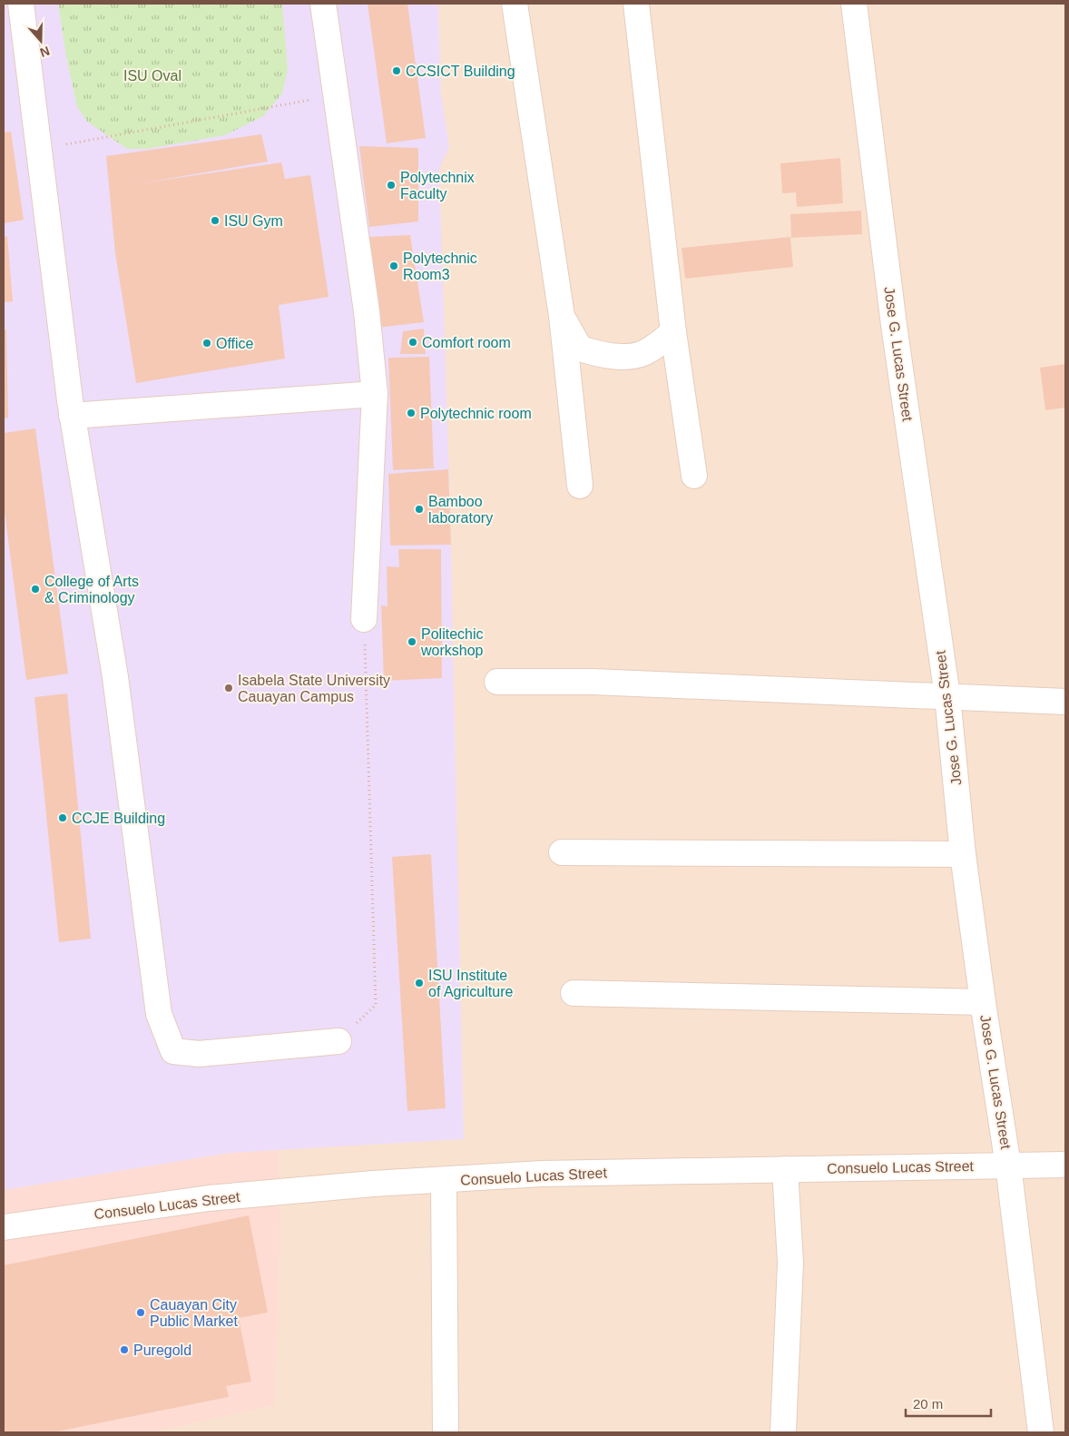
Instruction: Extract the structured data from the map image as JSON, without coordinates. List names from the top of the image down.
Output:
{
  "streets": {
    "street": ["Jose G. Lucas Street", "Consuelo Lucas Street"]
  },
  "crossings": [
    ["Jose G. Lucas Street", "Consuelo Lucas Street"]
  ],
  "parks": ["ISU Oval"],
  "places": [
    "CCSICT Building",
    "Polytechnix Faculty",
    "ISU Gym",
    "Polytechnic Room3",
    "Comfort room",
    "Office",
    "Polytechnic room",
    "Bamboo laboratory",
    "College of Arts & Criminology",
    "Politechic workshop",
    "Isabela State University Cauayan Campus",
    "CCJE Building",
    "ISU Institute of Agriculture",
    "Cauayan City Public Market",
    "Puregold"
  ],
  "scale_bar": "20 m",
  "north": "bottom"
}
